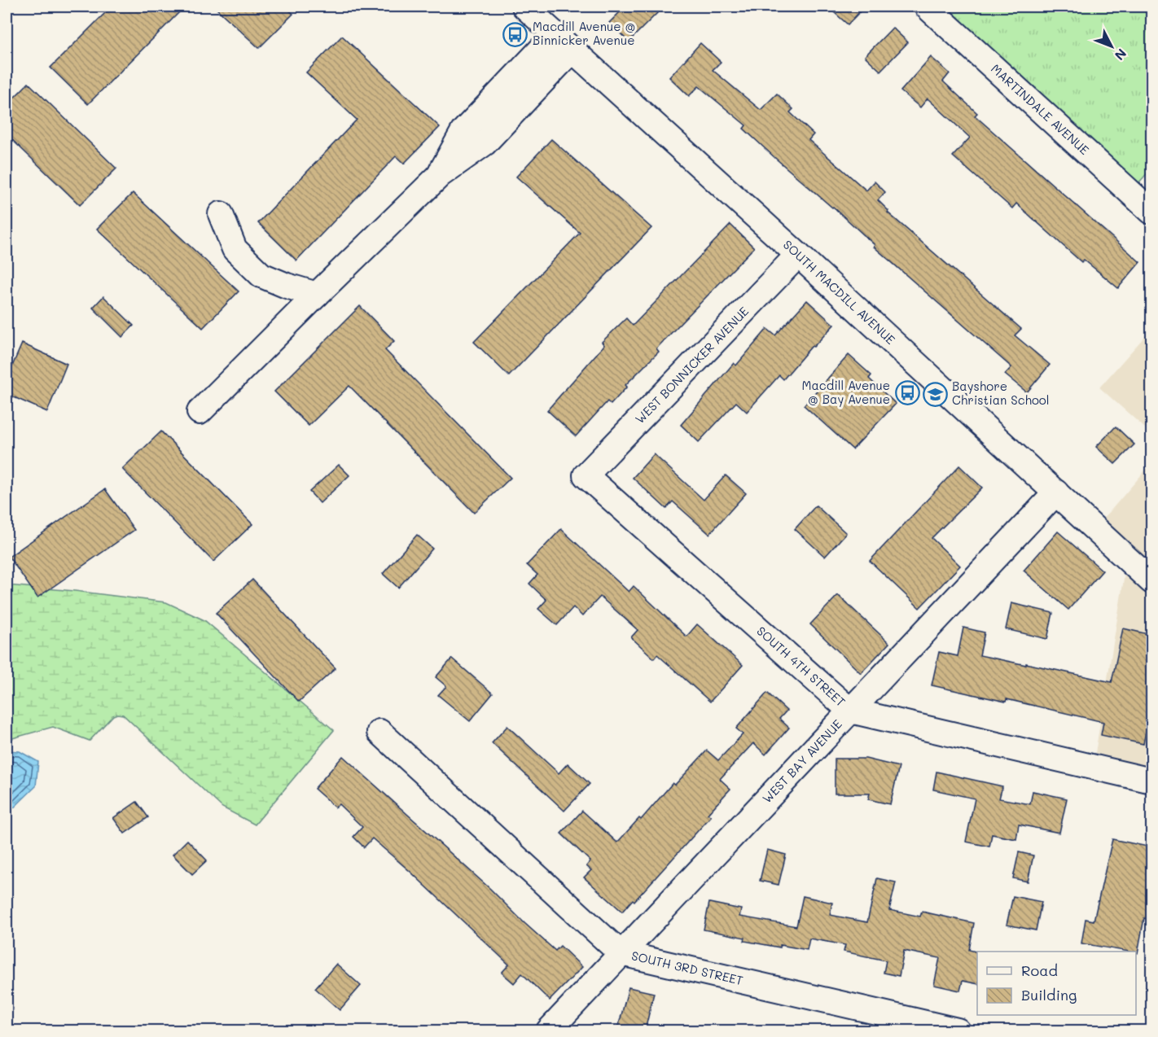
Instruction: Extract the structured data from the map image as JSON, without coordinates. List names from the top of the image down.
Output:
{
  "streets": {
    "street": [
      "MARTINDALE AVENUE",
      "SOUTH MACDILL AVENUE",
      "WEST BONNICKER AVENUE",
      "SOUTH 4TH STREET",
      "WEST BAY AVENUE",
      "SOUTH 3RD STREET"
    ]
  },
  "crossings": [
    ["SOUTH MACDILL AVENUE", "WEST BONNICKER AVENUE"],
    ["SOUTH MACDILL AVENUE", "WEST BAY AVENUE"],
    ["WEST BONNICKER AVENUE", "SOUTH 4TH STREET"],
    ["SOUTH 4TH STREET", "WEST BAY AVENUE"],
    ["WEST BAY AVENUE", "SOUTH 3RD STREET"]
  ],
  "places": {
    "bus stop": ["Macdill Avenue @ Binnicker Avenue", "Macdill Avenue @ Bay Avenue"],
    "school or university": ["Bayshore Christian School"]
  },
  "legend": ["Road", "Building"],
  "north": "bottom right"
}
